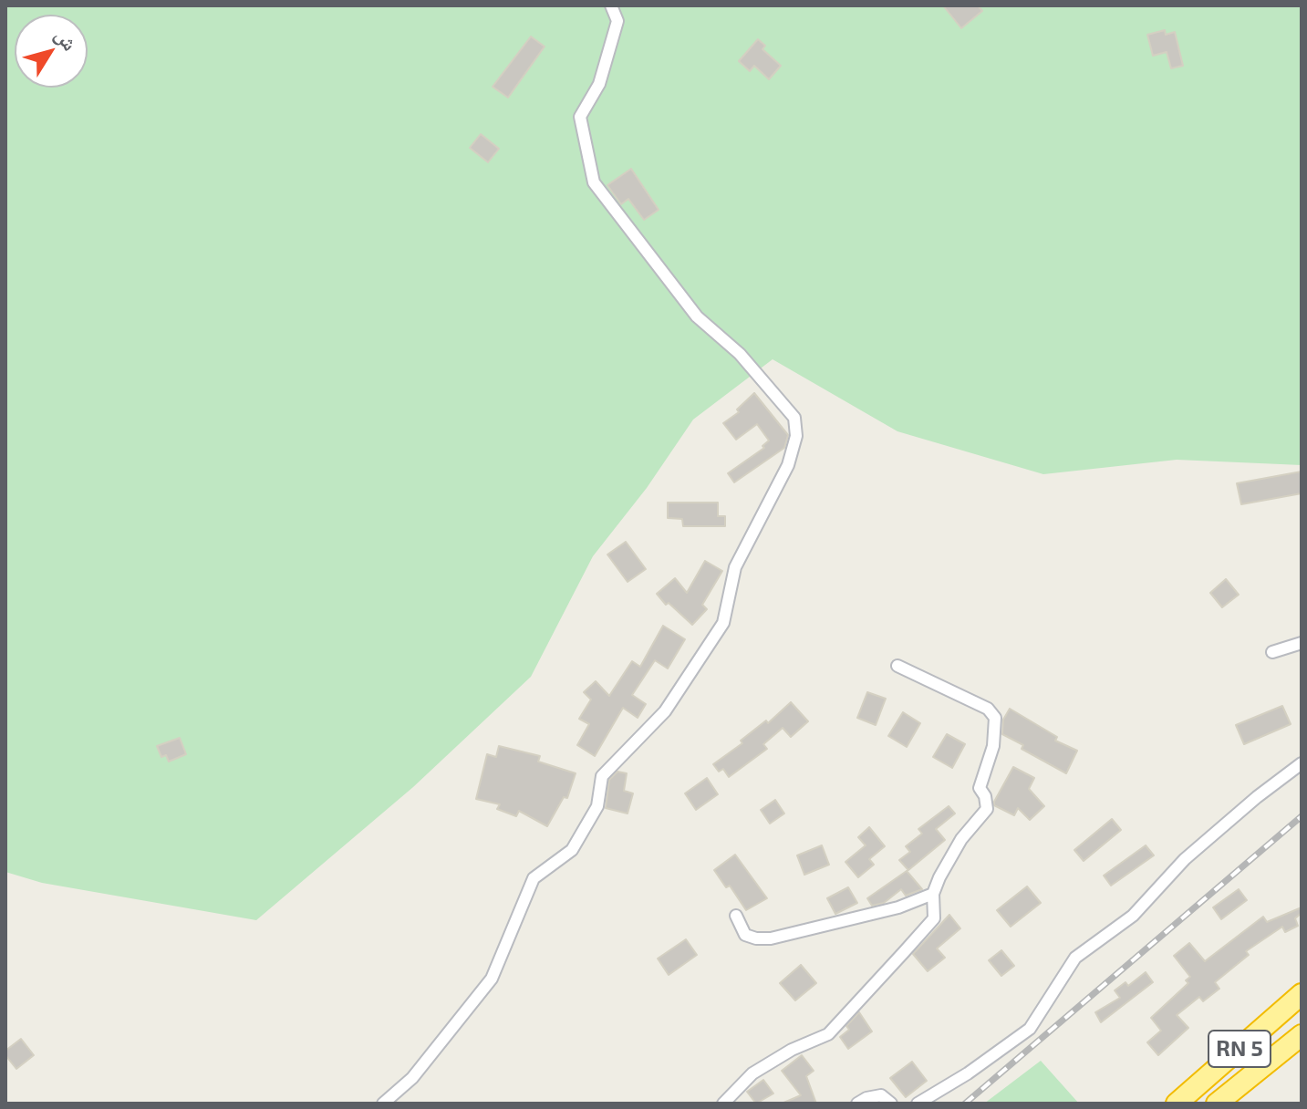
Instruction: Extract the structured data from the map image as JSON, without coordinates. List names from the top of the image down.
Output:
{
  "streets": {
    "highway": ["RN 5"]
  },
  "north": "top right"
}
